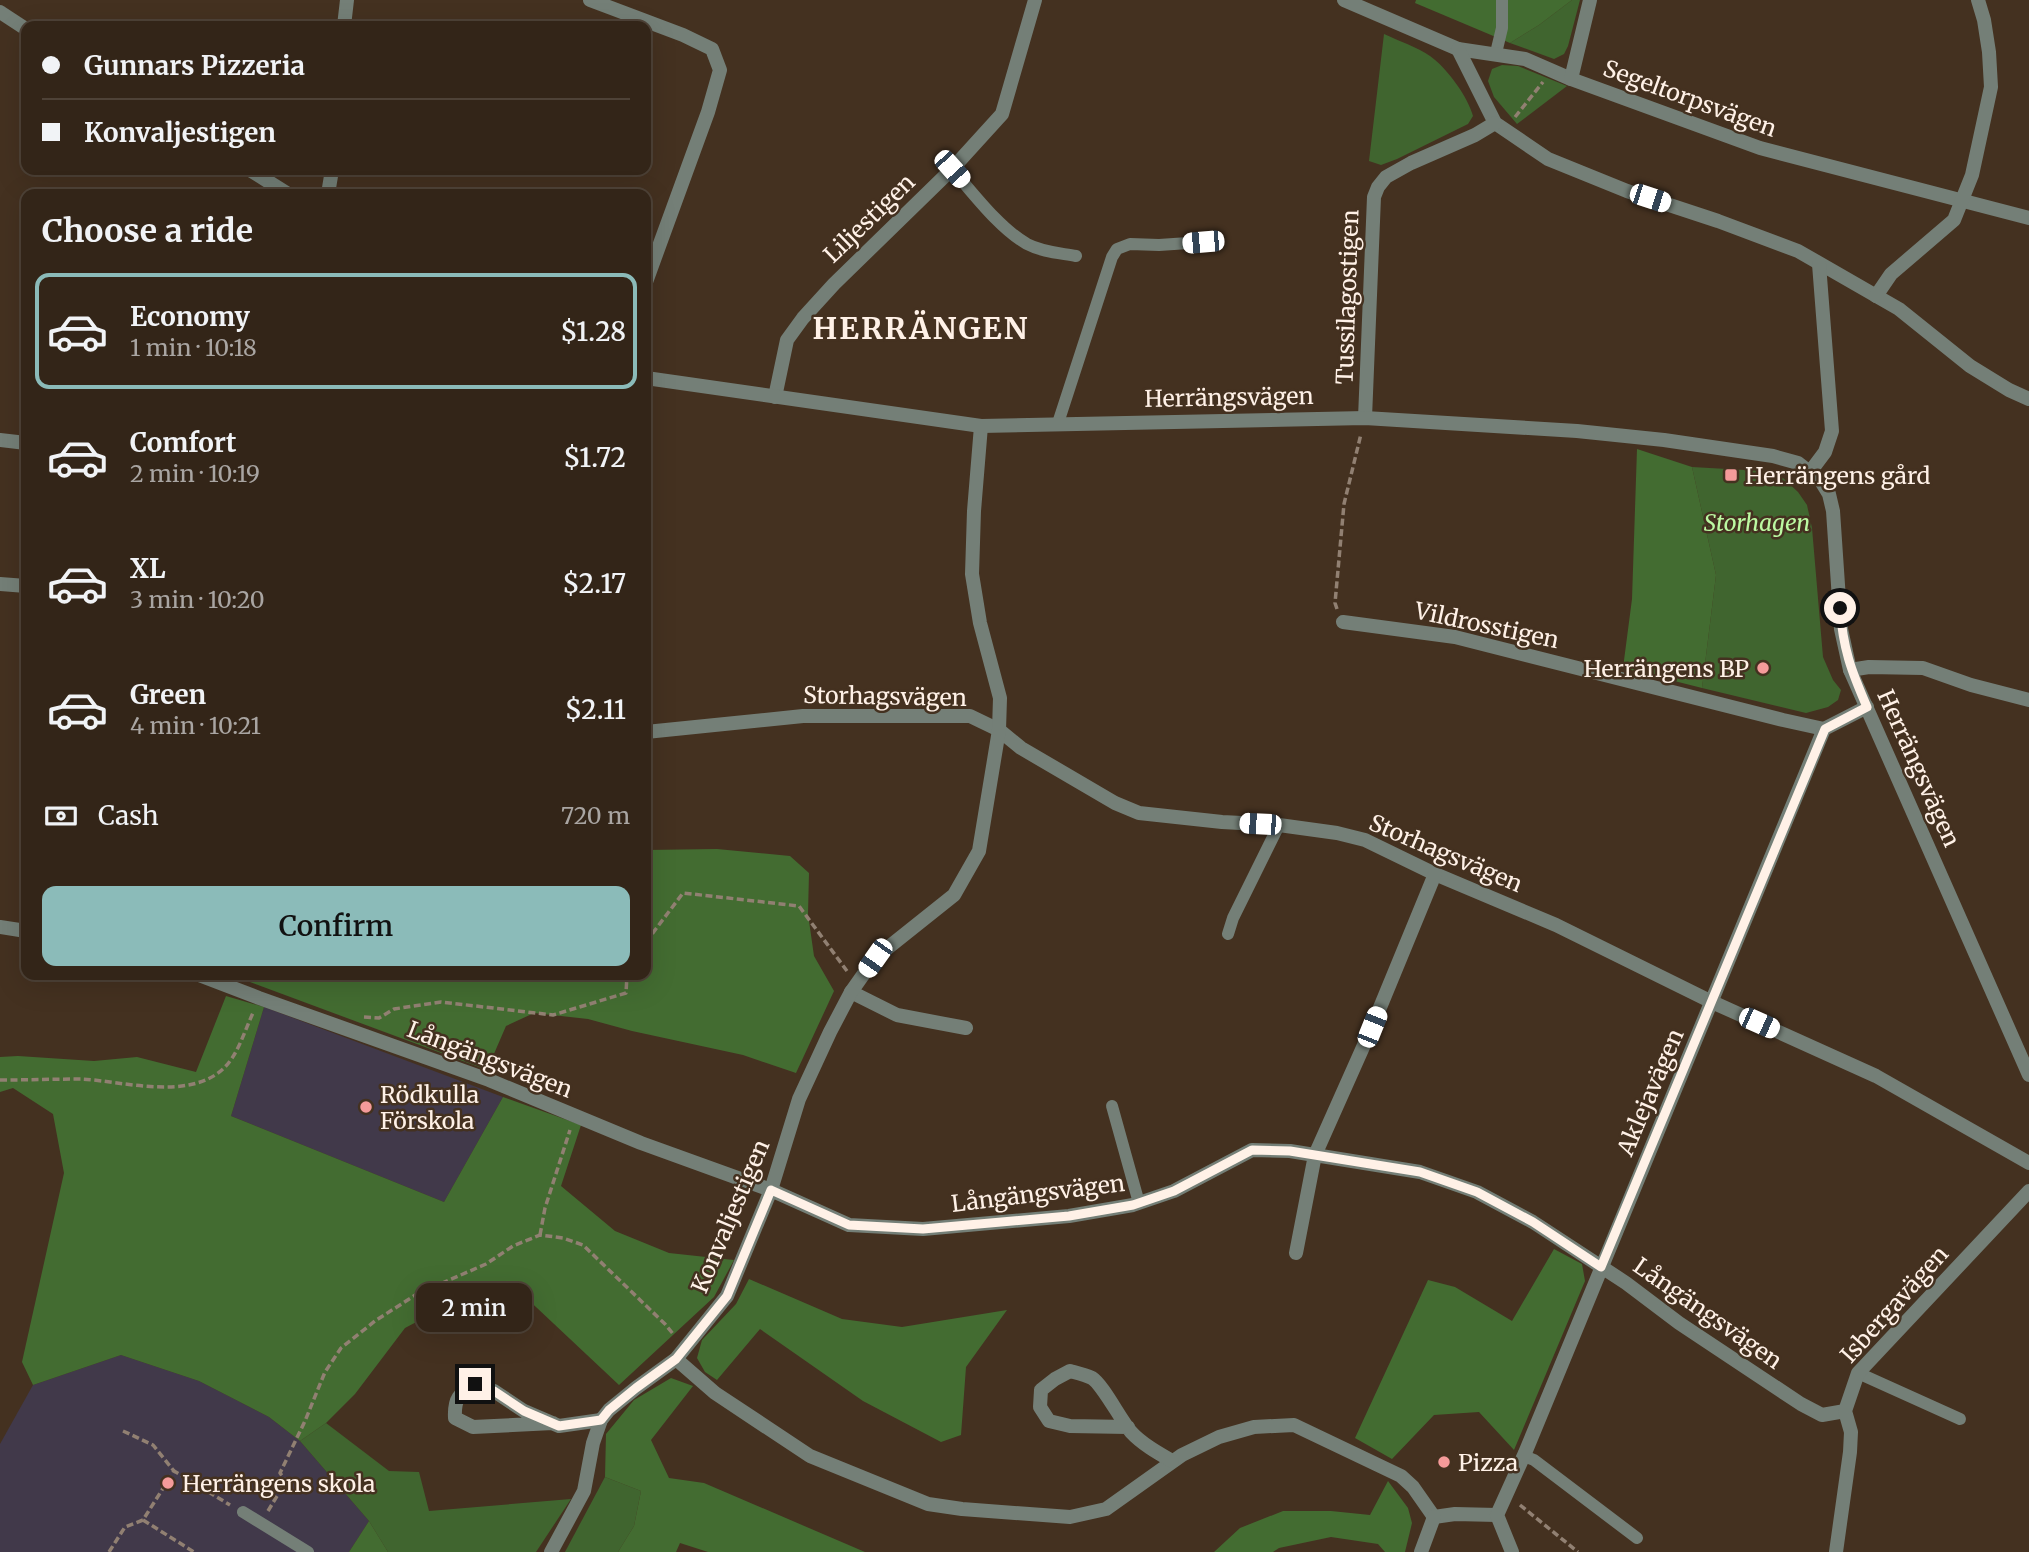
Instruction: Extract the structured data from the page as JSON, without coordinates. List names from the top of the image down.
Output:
{
  "streets": {
    "street": [
      "Segeltorpsvägen",
      "Liljestigen",
      "Tussilagostigen",
      "Herrängsvägen",
      "Vildrosstigen",
      "Storhagsvägen",
      "Långängsvägen",
      "Aklejavägen",
      "Konvaljestigen",
      "Isbergavägen"
    ]
  },
  "crossings": [
    ["Liljestigen", "Herrängsvägen"],
    ["Tussilagostigen", "Herrängsvägen"],
    ["Herrängsvägen", "Konvaljestigen"],
    ["Vildrosstigen", "Aklejavägen"],
    ["Storhagsvägen", "Aklejavägen"],
    ["Storhagsvägen", "Konvaljestigen"],
    ["Långängsvägen", "Aklejavägen"],
    ["Långängsvägen", "Konvaljestigen"],
    ["Långängsvägen", "Isbergavägen"]
  ],
  "districts": ["HERRÄNGEN"],
  "parks": ["Storhagen"],
  "places": {
    "transit": ["Herrängens gård"],
    "other": [
      "Herrängens BP",
      "Rödkulla Förskola",
      "Pizza",
      "Herrängens skola"
    ]
  },
  "page": {
    "banner": ["Gunnars Pizzeria", "Konvaljestigen"],
    "heading": "Choose a ride",
    "list": [
      {
        "name": "Economy",
        "note": "1 min · 10:18",
        "value": "$1.28"
      },
      {
        "name": "Comfort",
        "note": "2 min · 10:19",
        "value": "$1.72"
      },
      {
        "name": "XL",
        "note": "3 min · 10:20",
        "value": "$2.17"
      },
      {
        "name": "Green",
        "note": "4 min · 10:21",
        "value": "$2.11"
      }
    ],
    "pay": ["Cash", "720 m"],
    "buttons": "Confirm",
    "bubble": "2 min"
  }
}
